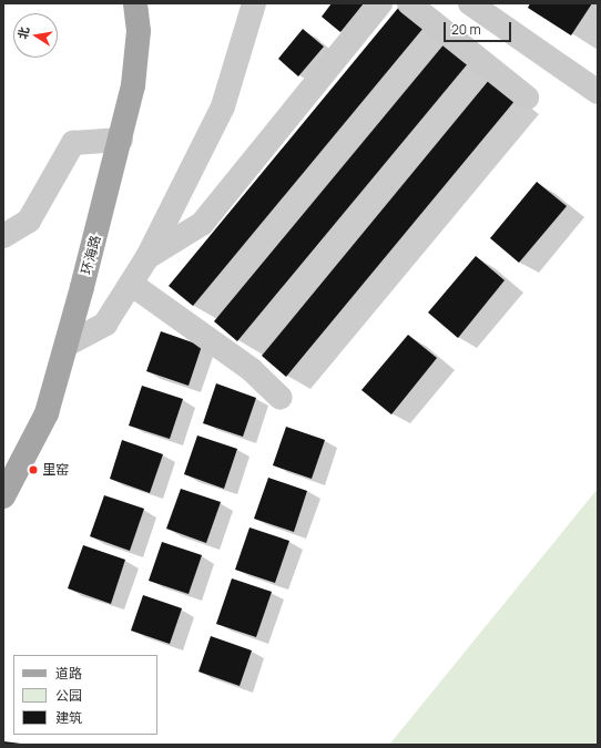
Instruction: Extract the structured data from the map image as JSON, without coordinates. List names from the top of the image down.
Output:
{
  "streets": {
    "main road": ["环海路"]
  },
  "places": ["里窑"],
  "legend": ["道路", "公园", "建筑"],
  "scale_bar": "20 m",
  "north": "left"
}
